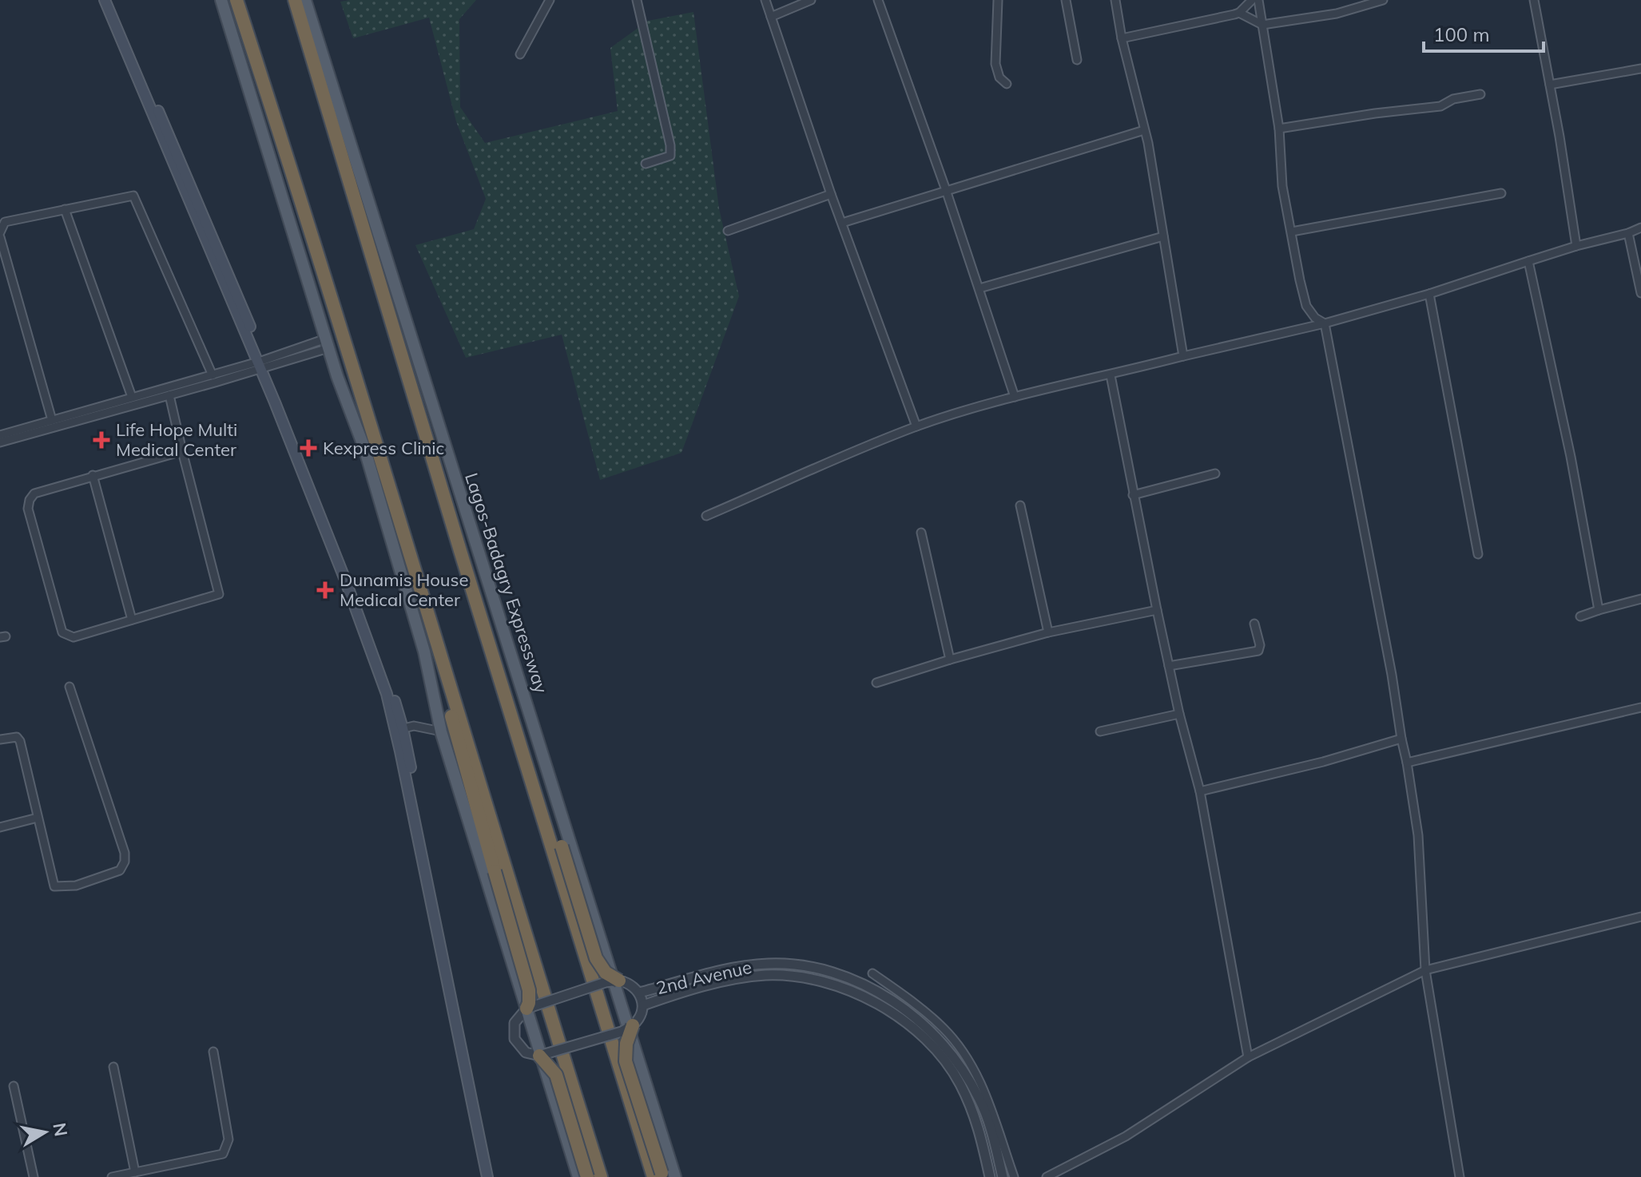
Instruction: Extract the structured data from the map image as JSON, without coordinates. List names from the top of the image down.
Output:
{
  "streets": {
    "highway": ["Lagos-Badagry Expressway"],
    "street": ["2nd Avenue"]
  },
  "places": {
    "health": ["Life Hope Multi Medical Center", "Kexpress Clinic", "Dunamis House Medical Center"]
  },
  "scale_bar": "100 m",
  "north": "right"
}
